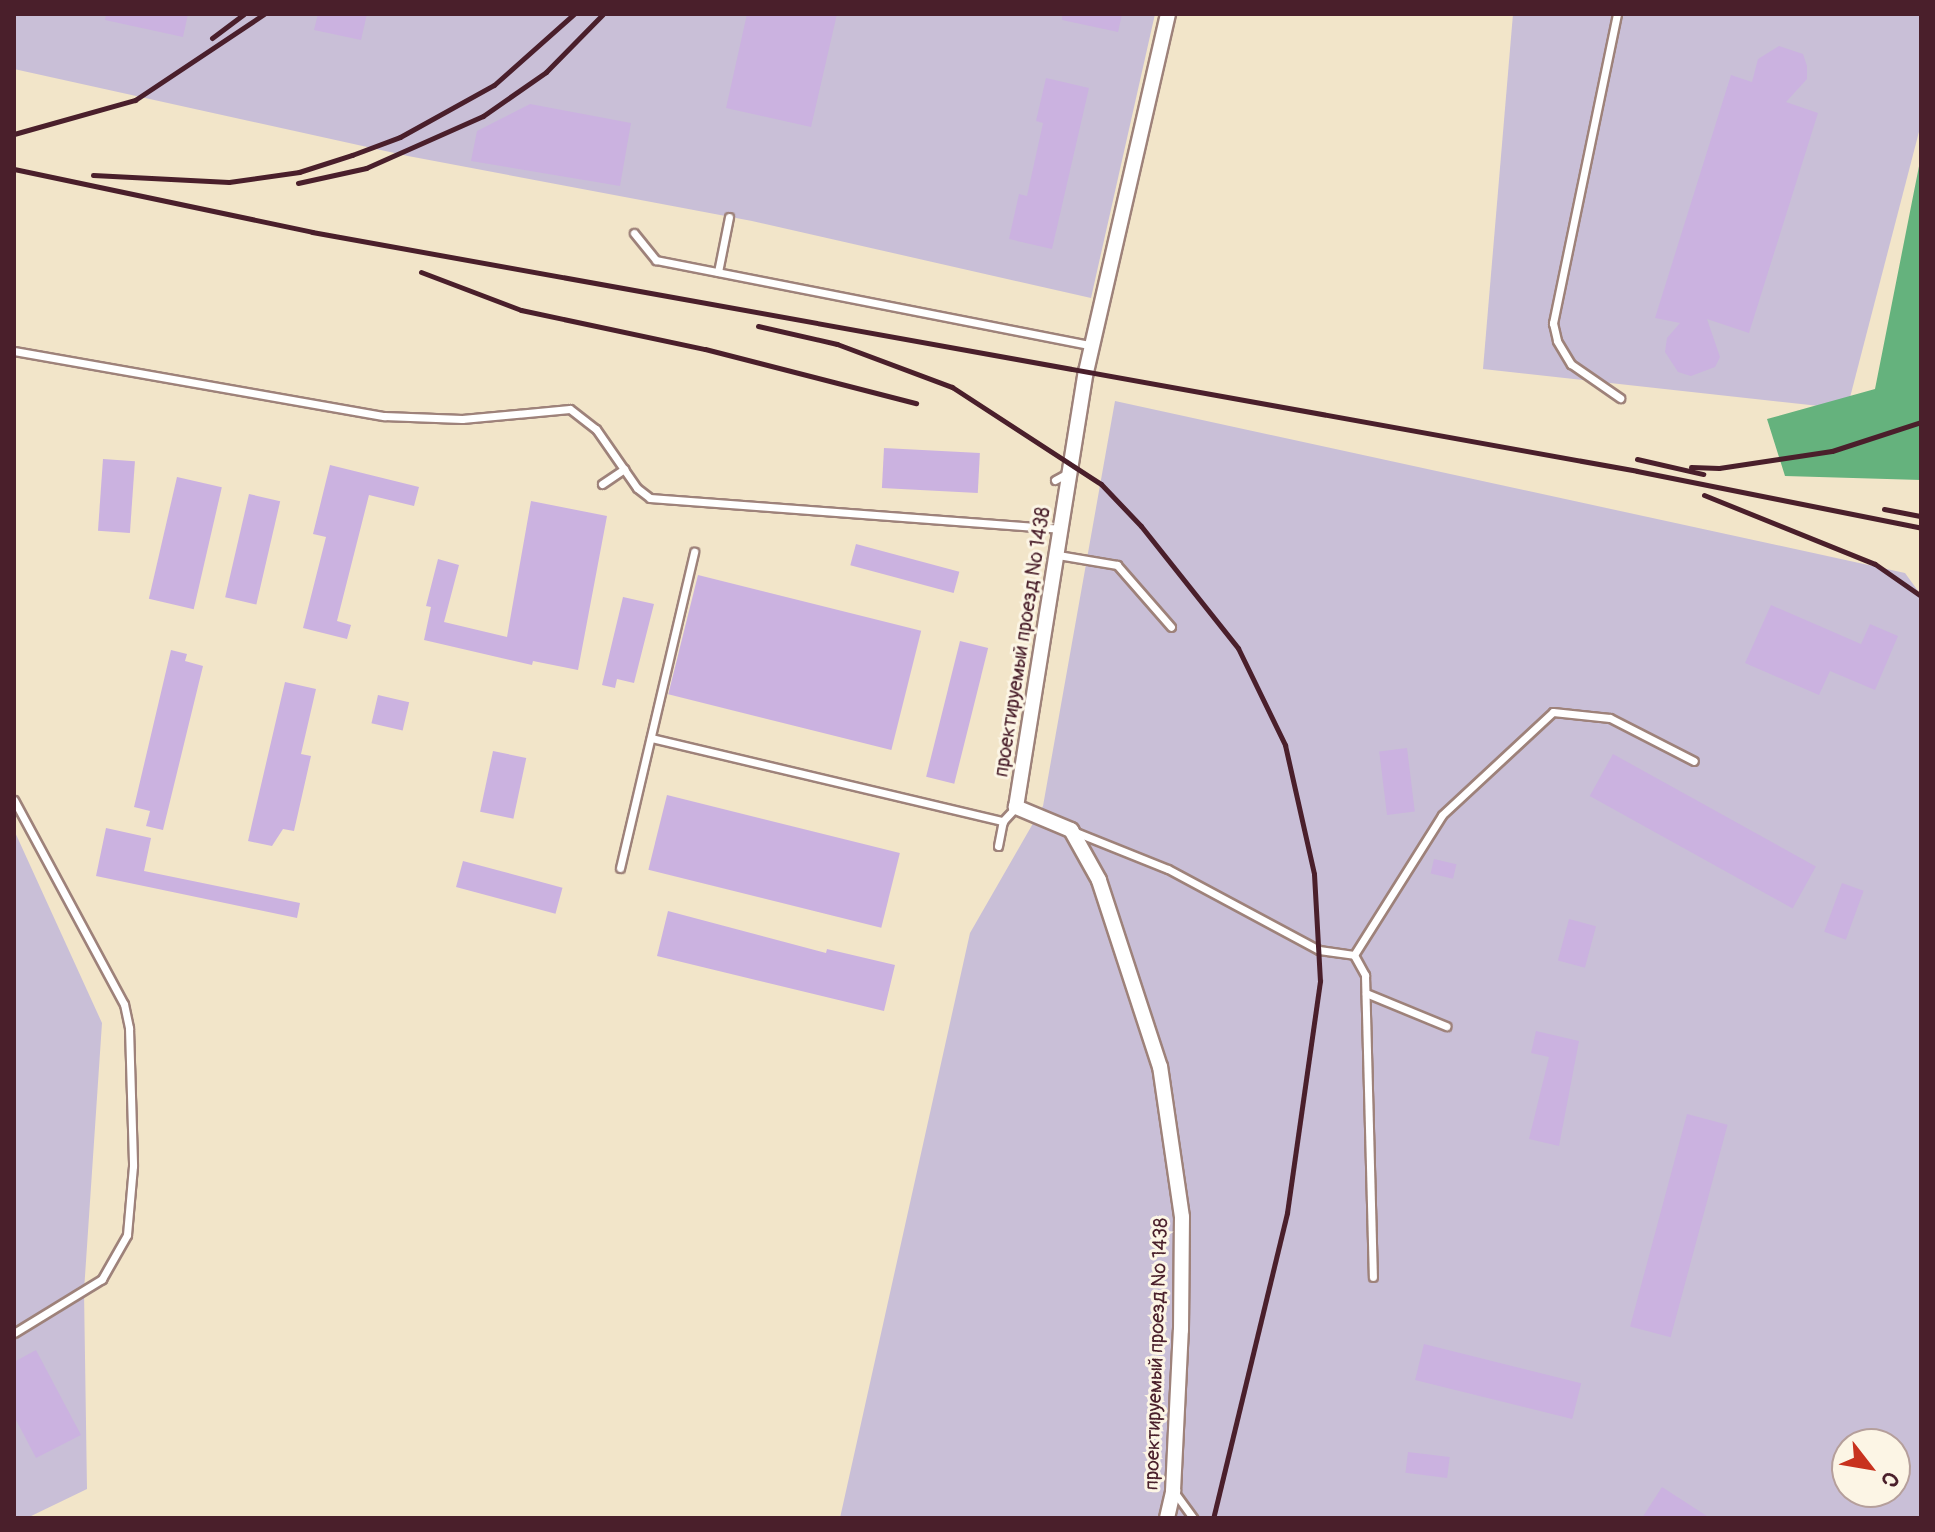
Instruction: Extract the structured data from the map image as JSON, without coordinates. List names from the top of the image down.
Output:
{
  "streets": {
    "street": ["проектируемый проезд № 1438"]
  },
  "north": "bottom right"
}
